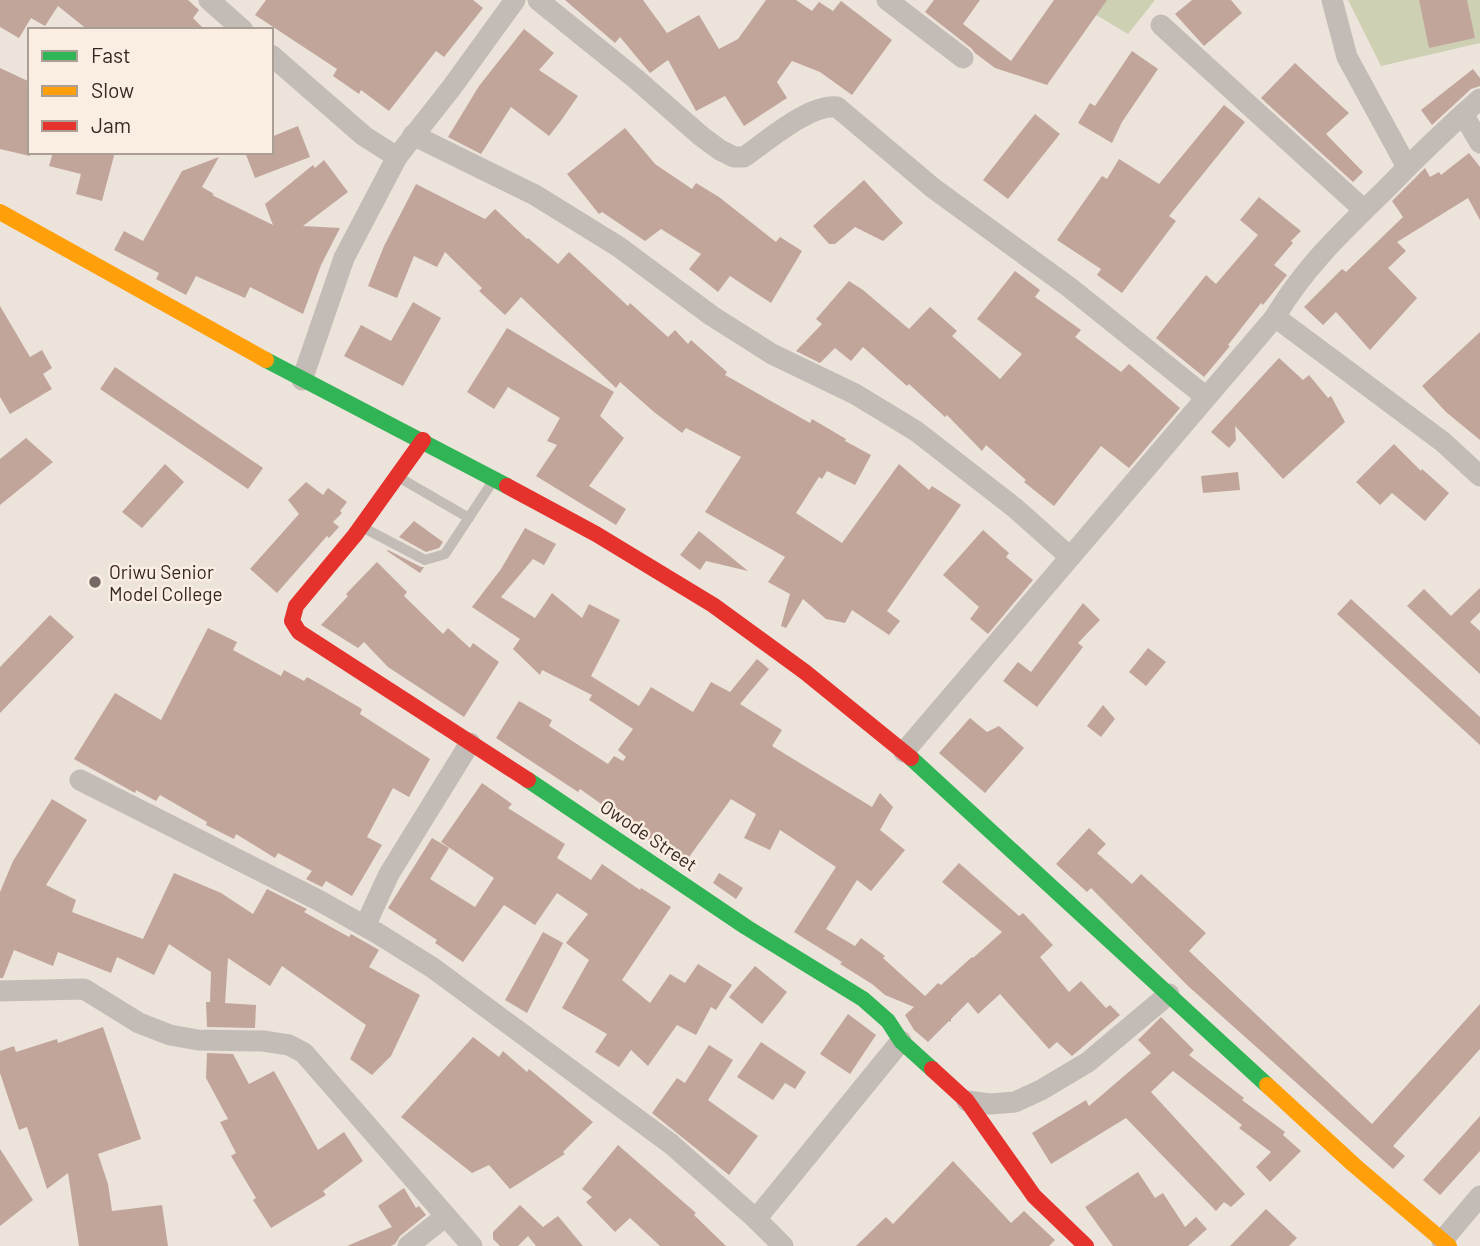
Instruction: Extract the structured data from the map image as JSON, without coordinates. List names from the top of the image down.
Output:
{
  "streets": {
    "main road": ["Owode Street"]
  },
  "places": ["Oriwu Senior Model College"],
  "legend": ["Fast", "Slow", "Jam"]
}
